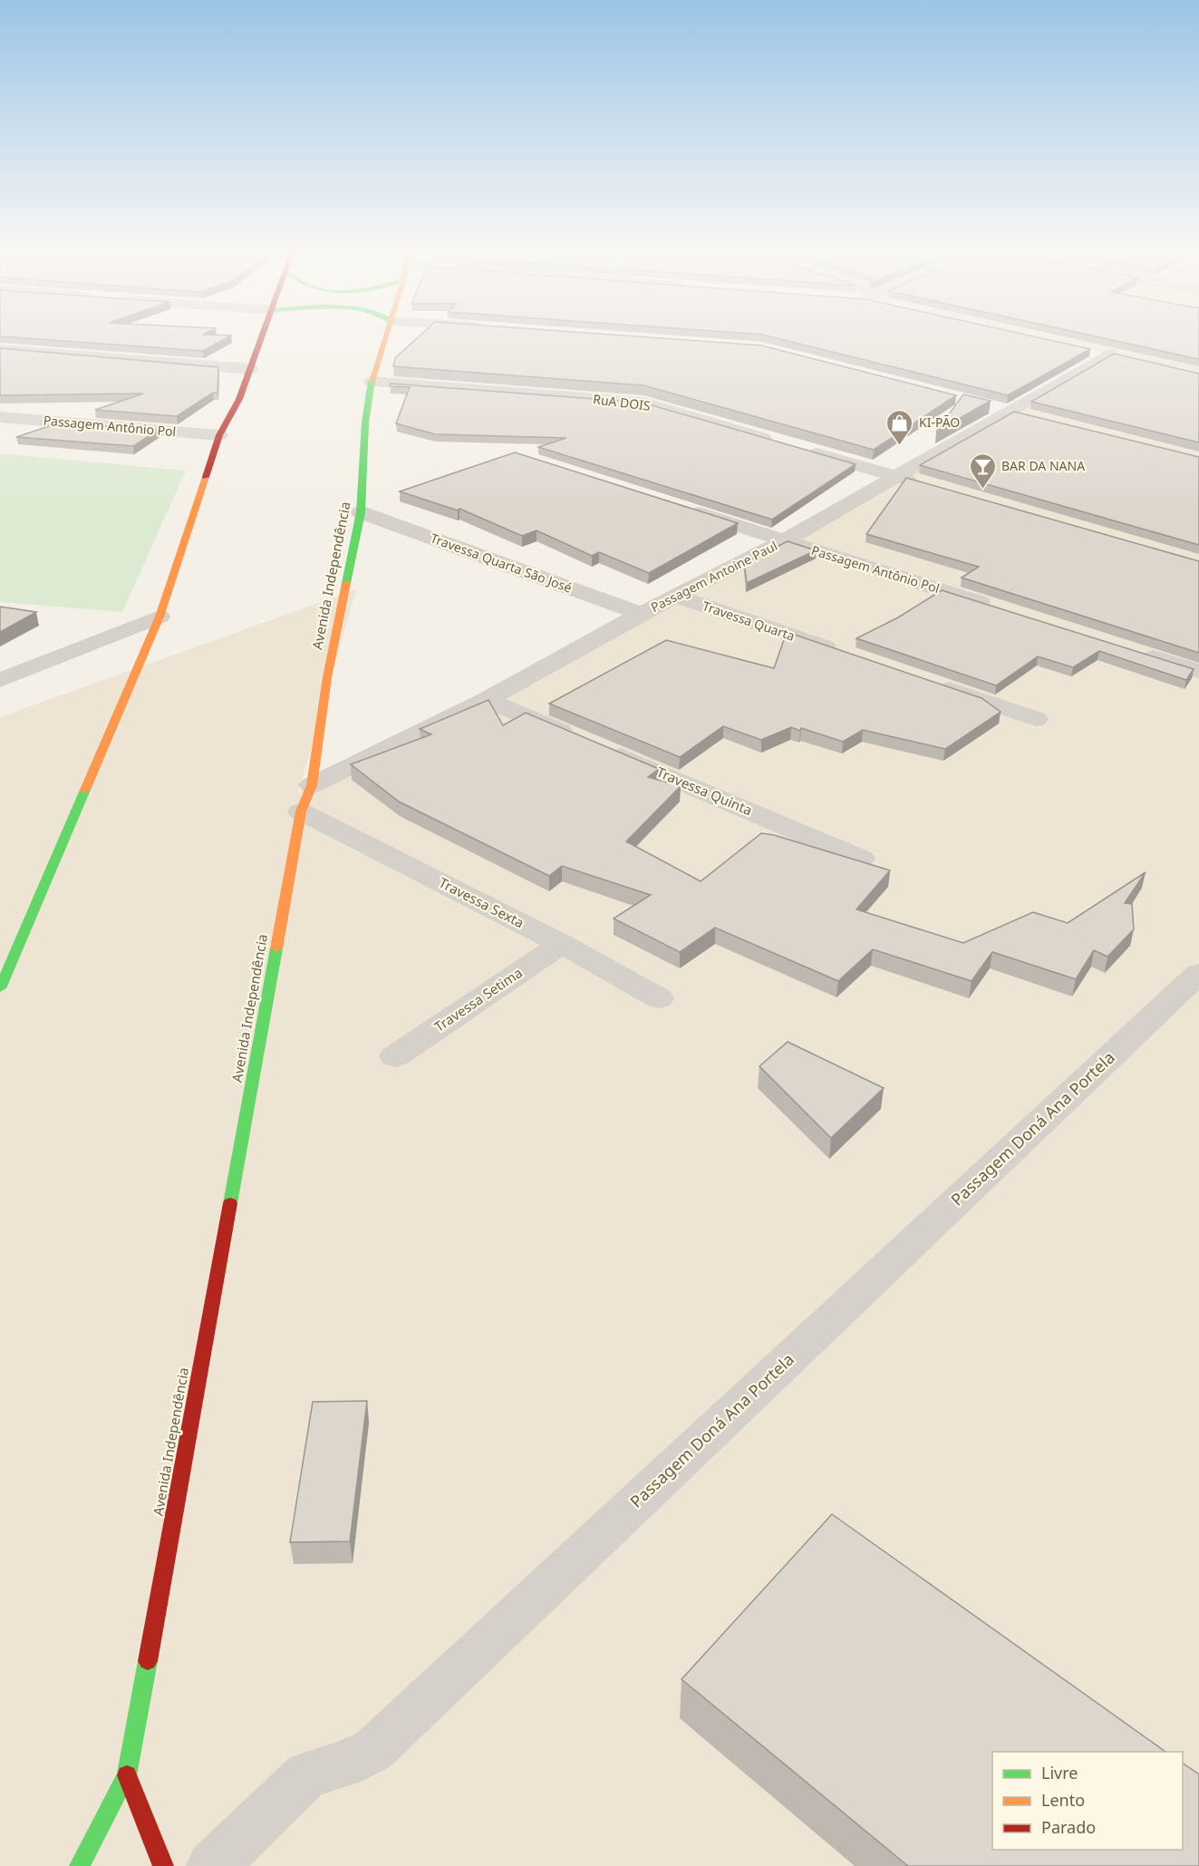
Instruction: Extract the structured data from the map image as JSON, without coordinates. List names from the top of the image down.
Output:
{
  "streets": {
    "main road": ["Avenida Independência"],
    "street": [
      "RuA DOIS",
      "Passagem Antônio Pol",
      "Travessa Quarta São José",
      "Passagem Antoine Paul",
      "Travessa Quarta",
      "Travessa Quinta",
      "Travessa Sexta",
      "Travessa Setima",
      "Passagem Doná Ana Portela"
    ]
  },
  "crossings": [
    ["RuA DOIS", "Avenida Independência"],
    ["Passagem Antônio Pol", "Passagem Antoine Paul"],
    ["Travessa Quarta São José", "Avenida Independência"],
    ["Travessa Quarta São José", "Passagem Antoine Paul"],
    ["Avenida Independência", "Passagem Antoine Paul"],
    ["Avenida Independência", "Travessa Sexta"],
    ["Passagem Antoine Paul", "Travessa Quarta"],
    ["Passagem Antoine Paul", "Travessa Quinta"],
    ["Passagem Antoine Paul", "Travessa Sexta"],
    ["Travessa Sexta", "Travessa Setima"]
  ],
  "places": {
    "shop": ["KI-PÃO"],
    "bar": ["BAR DA NANA"]
  },
  "legend": ["Livre", "Lento", "Parado"]
}
